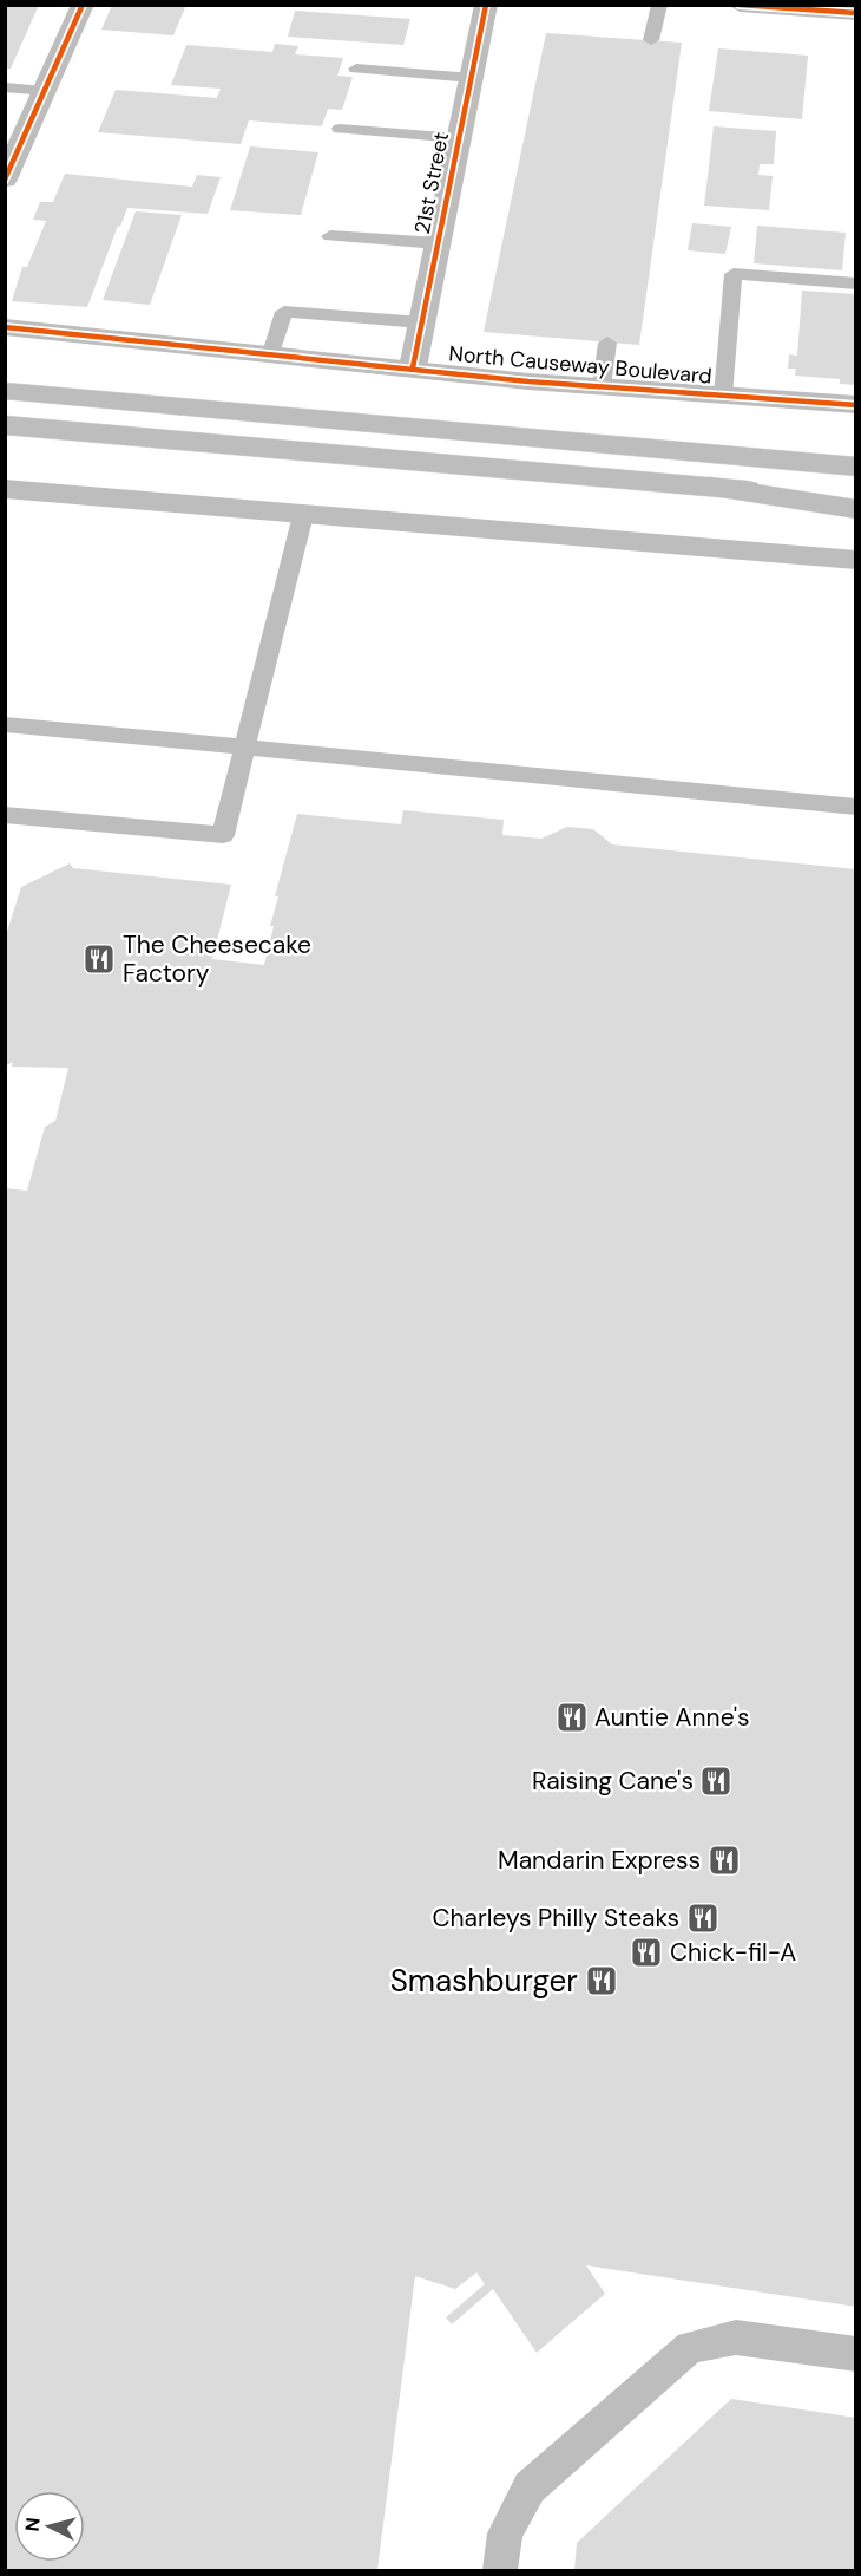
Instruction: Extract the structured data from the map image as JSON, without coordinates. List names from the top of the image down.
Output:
{
  "streets": {
    "main road": ["21st Street", "North Causeway Boulevard"]
  },
  "crossings": [
    ["21st Street", "North Causeway Boulevard"]
  ],
  "places": {
    "restaurant": [
      "The Cheesecake Factory",
      "Auntie Anne's",
      "Raising Cane's",
      "Mandarin Express",
      "Charleys Philly Steaks",
      "Chick-fil-A",
      "Smashburger"
    ]
  },
  "north": "left"
}
